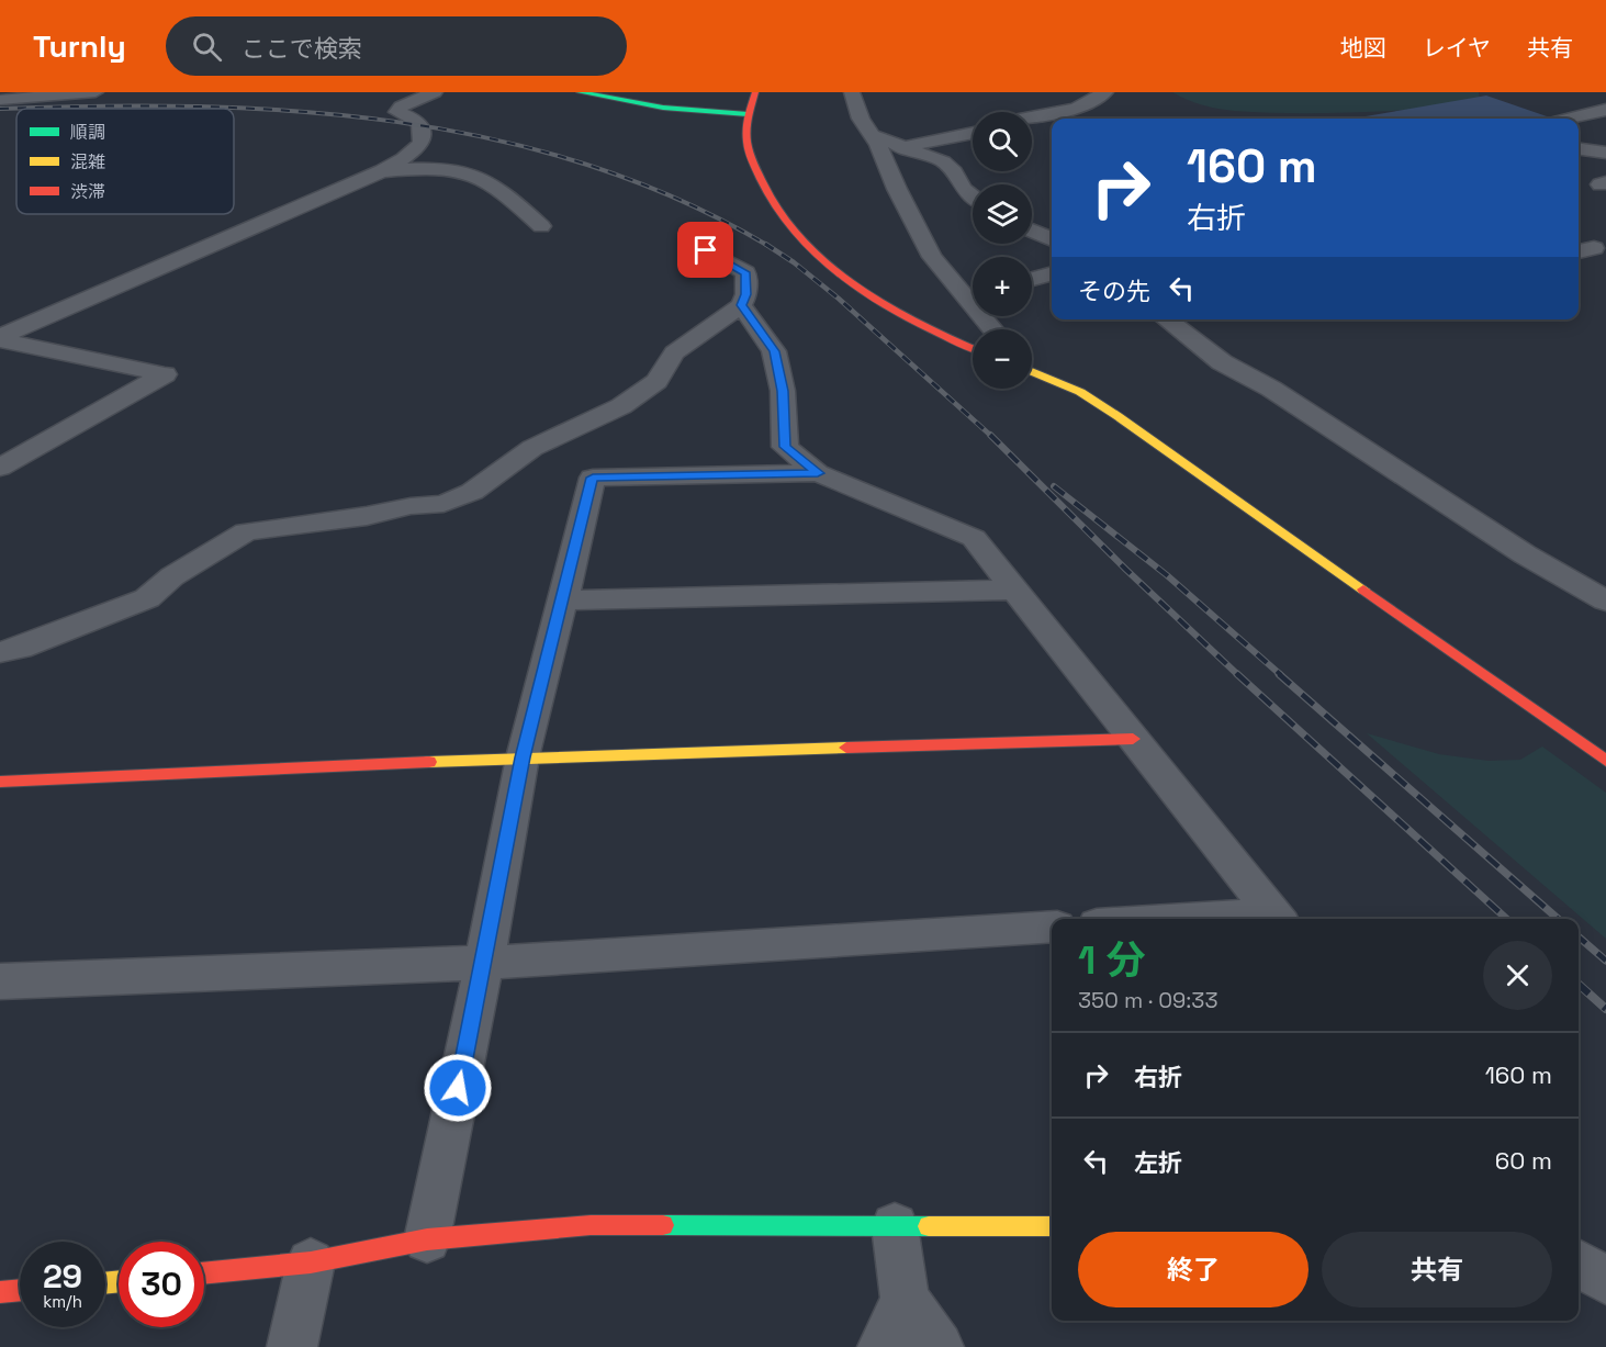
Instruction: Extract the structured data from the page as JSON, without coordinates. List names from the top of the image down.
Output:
{
  "legend": ["順調", "混雑", "渋滞"],
  "page": {
    "header": "Turnly",
    "search": "ここで検索",
    "nav": ["地図", "レイヤ", "共有"],
    "map_buttons": ["+", "−"],
    "turn": ["160 m", "右折"],
    "then": "その先",
    "heading": ["1 分", "350 m · 09:33"],
    "list": [
      {
        "name": "右折",
        "value": "160 m"
      },
      {
        "name": "左折",
        "value": "60 m"
      }
    ],
    "buttons": ["終了", "共有"],
    "speed": "29 km/h",
    "limit": "30"
  }
}
